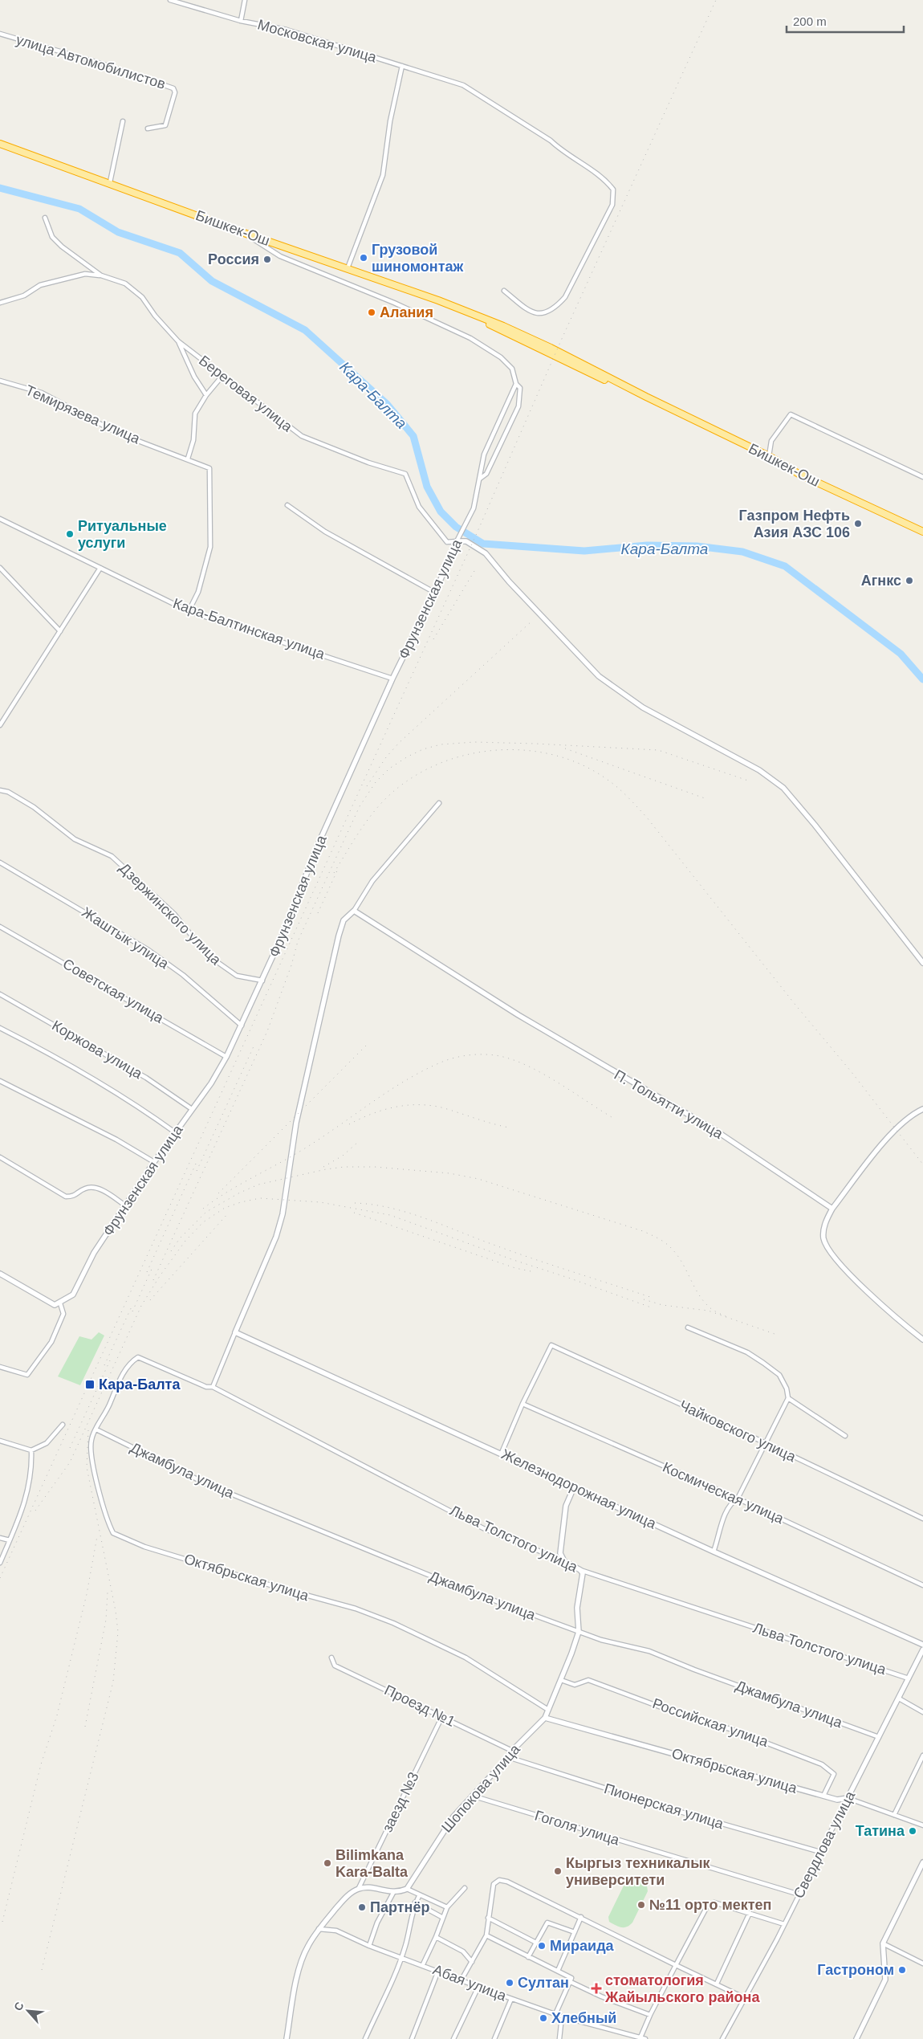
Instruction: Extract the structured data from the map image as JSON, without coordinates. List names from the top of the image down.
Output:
{
  "streets": {
    "highway": ["Бишкек-Ош"],
    "street": [
      "Московская улица",
      "улица Автомобилистов",
      "Береговая улица",
      "Темирязева улица",
      "Фрунзенская улица",
      "Кара-Балтинская улица",
      "Дзержинского улица",
      "Жаштык улица",
      "Советская улица",
      "Коржова улица",
      "П. Тольятти улица",
      "Чайковского улица",
      "Джамбула улица",
      "Железнодорожная улица",
      "Космическая улица",
      "Льва Толстого улица",
      "Октябрьская улица",
      "Проезд №1",
      "Российская улица",
      "Шопокова улица",
      "заезд №3",
      "Пионерская улица",
      "Гоголя улица",
      "Свердлова улица",
      "Абая улица"
    ]
  },
  "crossings": [
    ["Береговая улица", "Фрунзенская улица"],
    ["Темирязева улица", "Кара-Балтинская улица"],
    ["Фрунзенская улица", "Кара-Балтинская улица"],
    ["Фрунзенская улица", "Дзержинского улица"],
    ["Фрунзенская улица", "Жаштык улица"],
    ["Фрунзенская улица", "Советская улица"],
    ["Фрунзенская улица", "Коржова улица"],
    ["Чайковского улица", "Космическая улица"],
    ["Джамбула улица", "Октябрьская улица"],
    ["Джамбула улица", "Шопокова улица"],
    ["Джамбула улица", "Свердлова улица"],
    ["Льва Толстого улица", "Октябрьская улица"],
    ["Льва Толстого улица", "Шопокова улица"],
    ["Льва Толстого улица", "Свердлова улица"],
    ["Октябрьская улица", "Российская улица"],
    ["Октябрьская улица", "Шопокова улица"],
    ["Октябрьская улица", "Свердлова улица"],
    ["Проезд №1", "Шопокова улица"],
    ["Проезд №1", "заезд №3"],
    ["Российская улица", "Шопокова улица"],
    ["Шопокова улица", "Пионерская улица"],
    ["Шопокова улица", "Гоголя улица"],
    ["Пионерская улица", "Свердлова улица"],
    ["Гоголя улица", "Свердлова улица"]
  ],
  "water": ["Кара-Балта"],
  "places": {
    "other": [
      "Грузовой шиномонтаж",
      "Россия",
      "Алания",
      "Газпром Нефть Азия АЗС 106",
      "Ритуальные услуги",
      "Агнкс",
      "Татина",
      "Bilimkana Kara-Balta",
      "Кыргыз техникалык университети",
      "№11 орто мектеп",
      "Партнёр",
      "Мираида",
      "Гастроном",
      "Султан",
      "Хлебный"
    ],
    "transit": ["Кара-Балта"],
    "health": ["стоматология Жайыльского района"]
  },
  "scale_bar": "200 m",
  "north": "top left"
}
